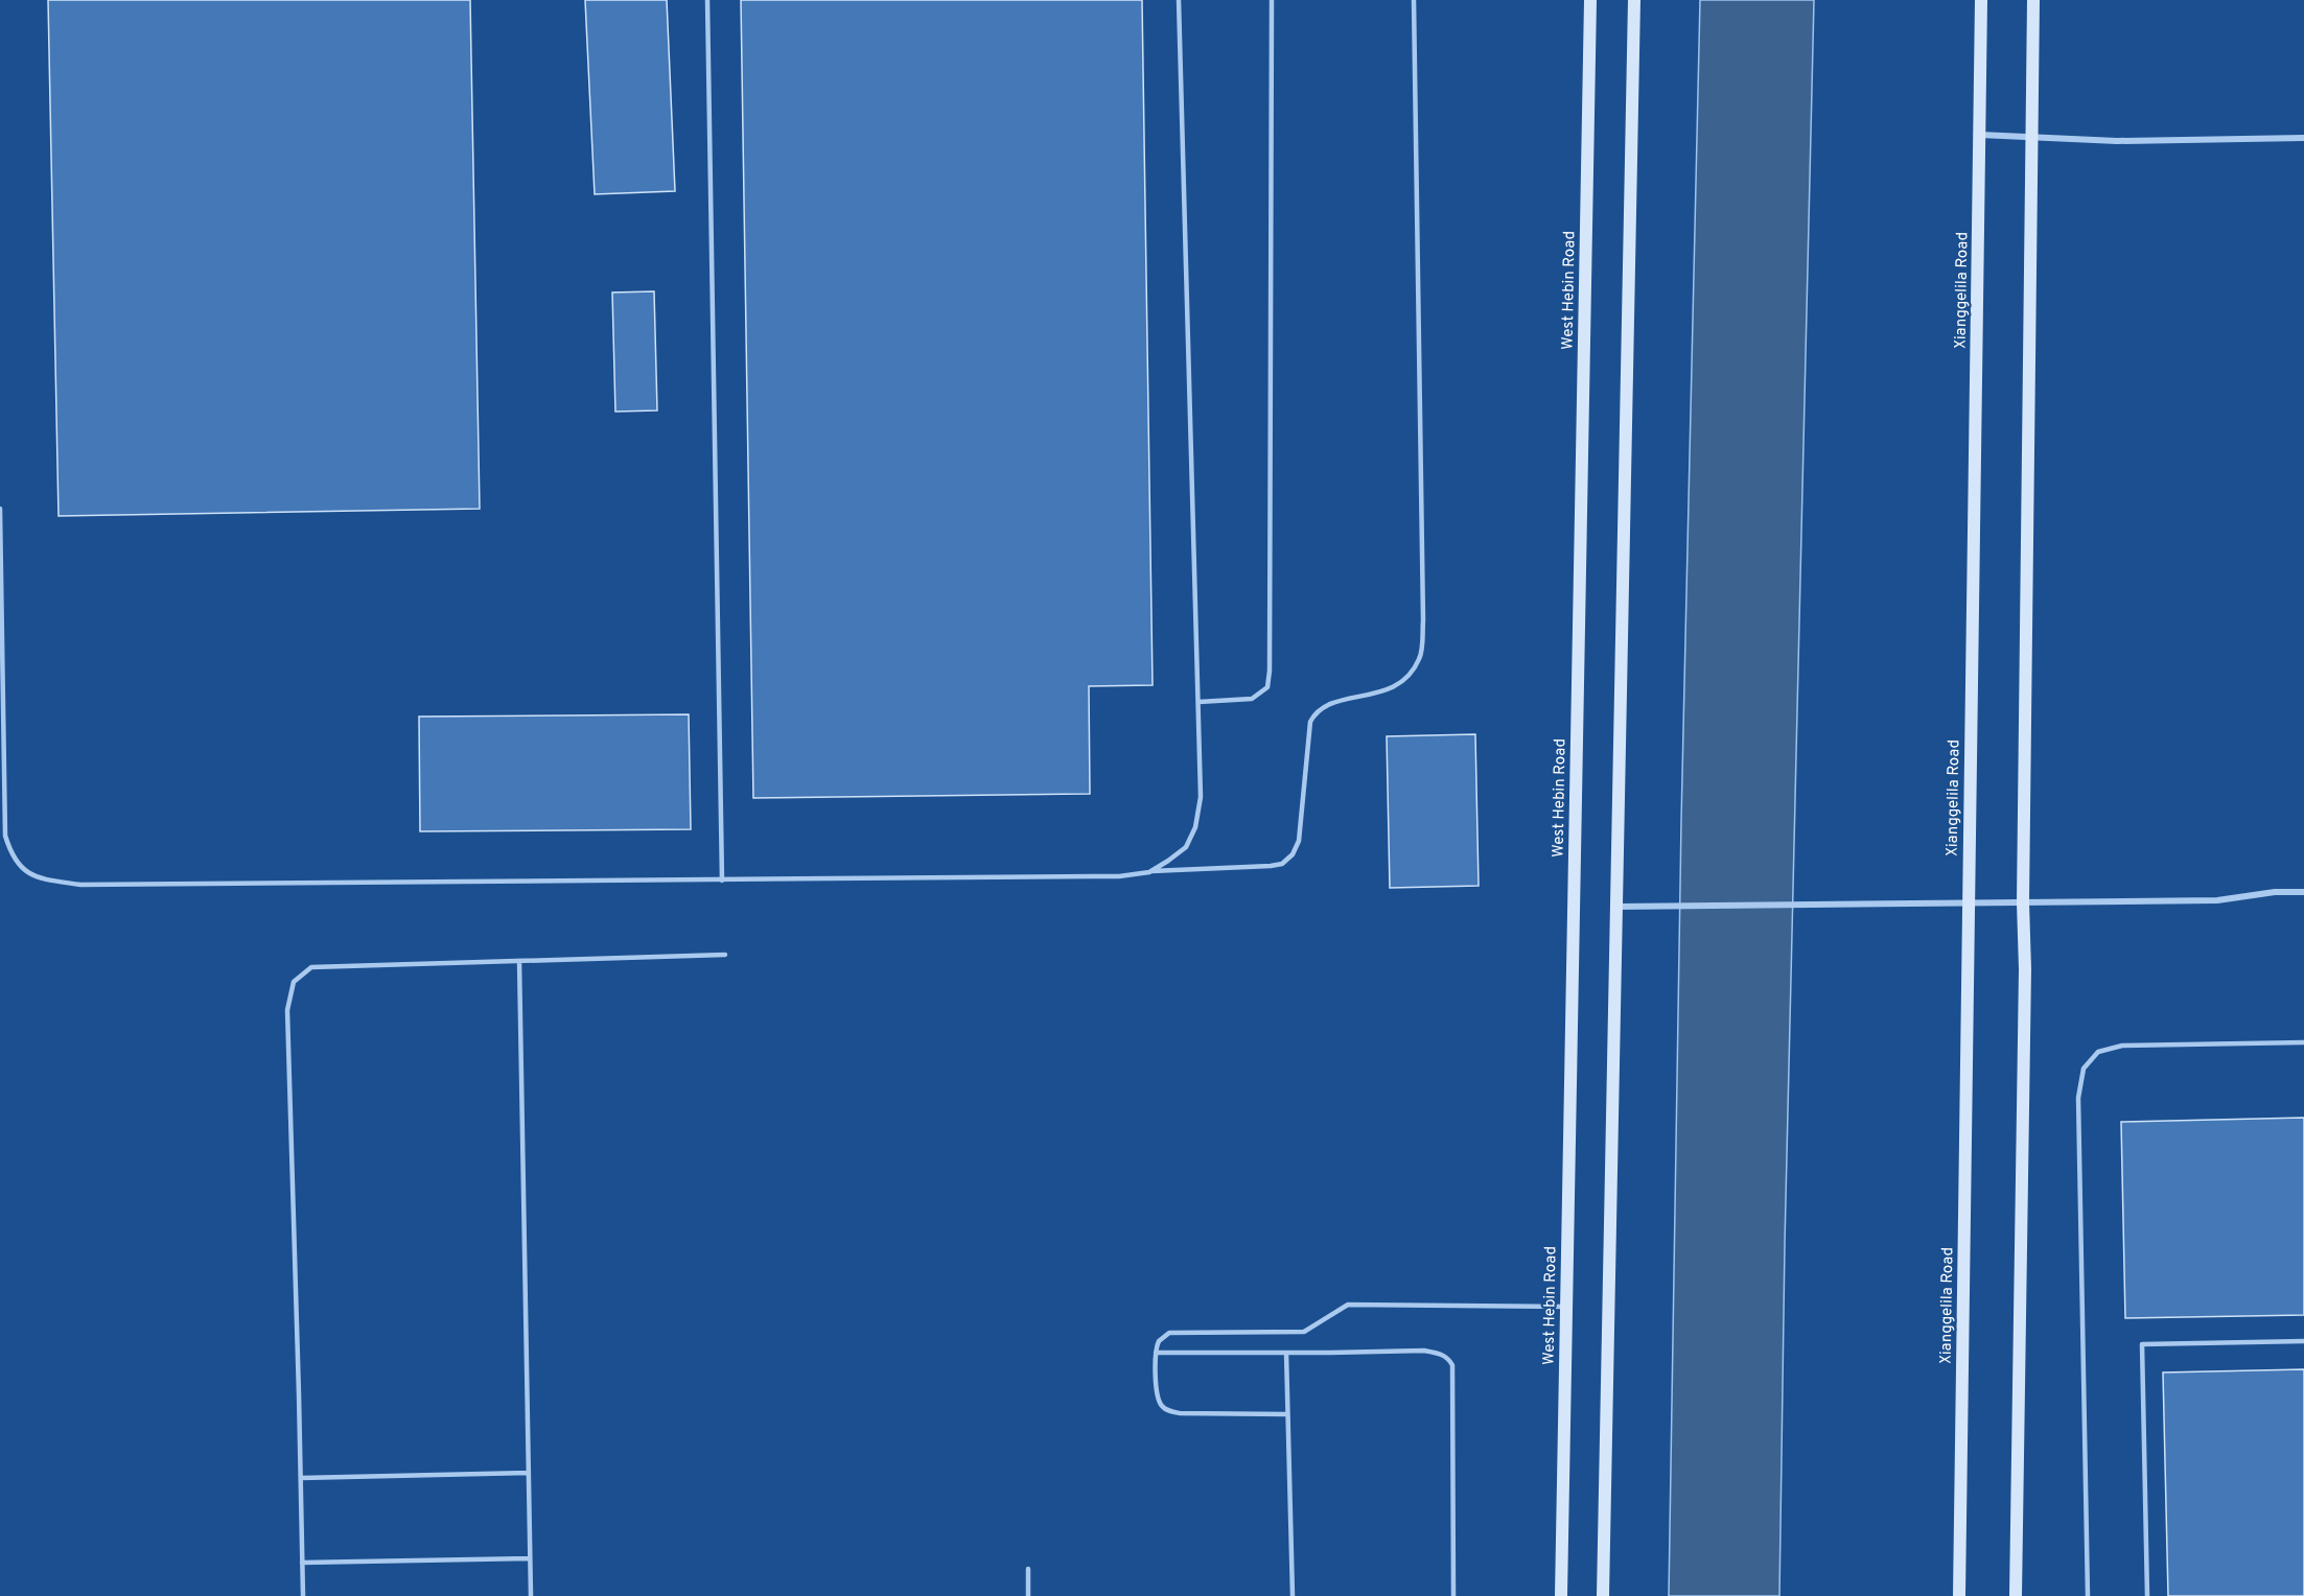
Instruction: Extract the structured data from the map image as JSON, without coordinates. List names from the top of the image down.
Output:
{
  "streets": {
    "street": ["West Hebin Road", "Xianggelila Road"]
  }
}
